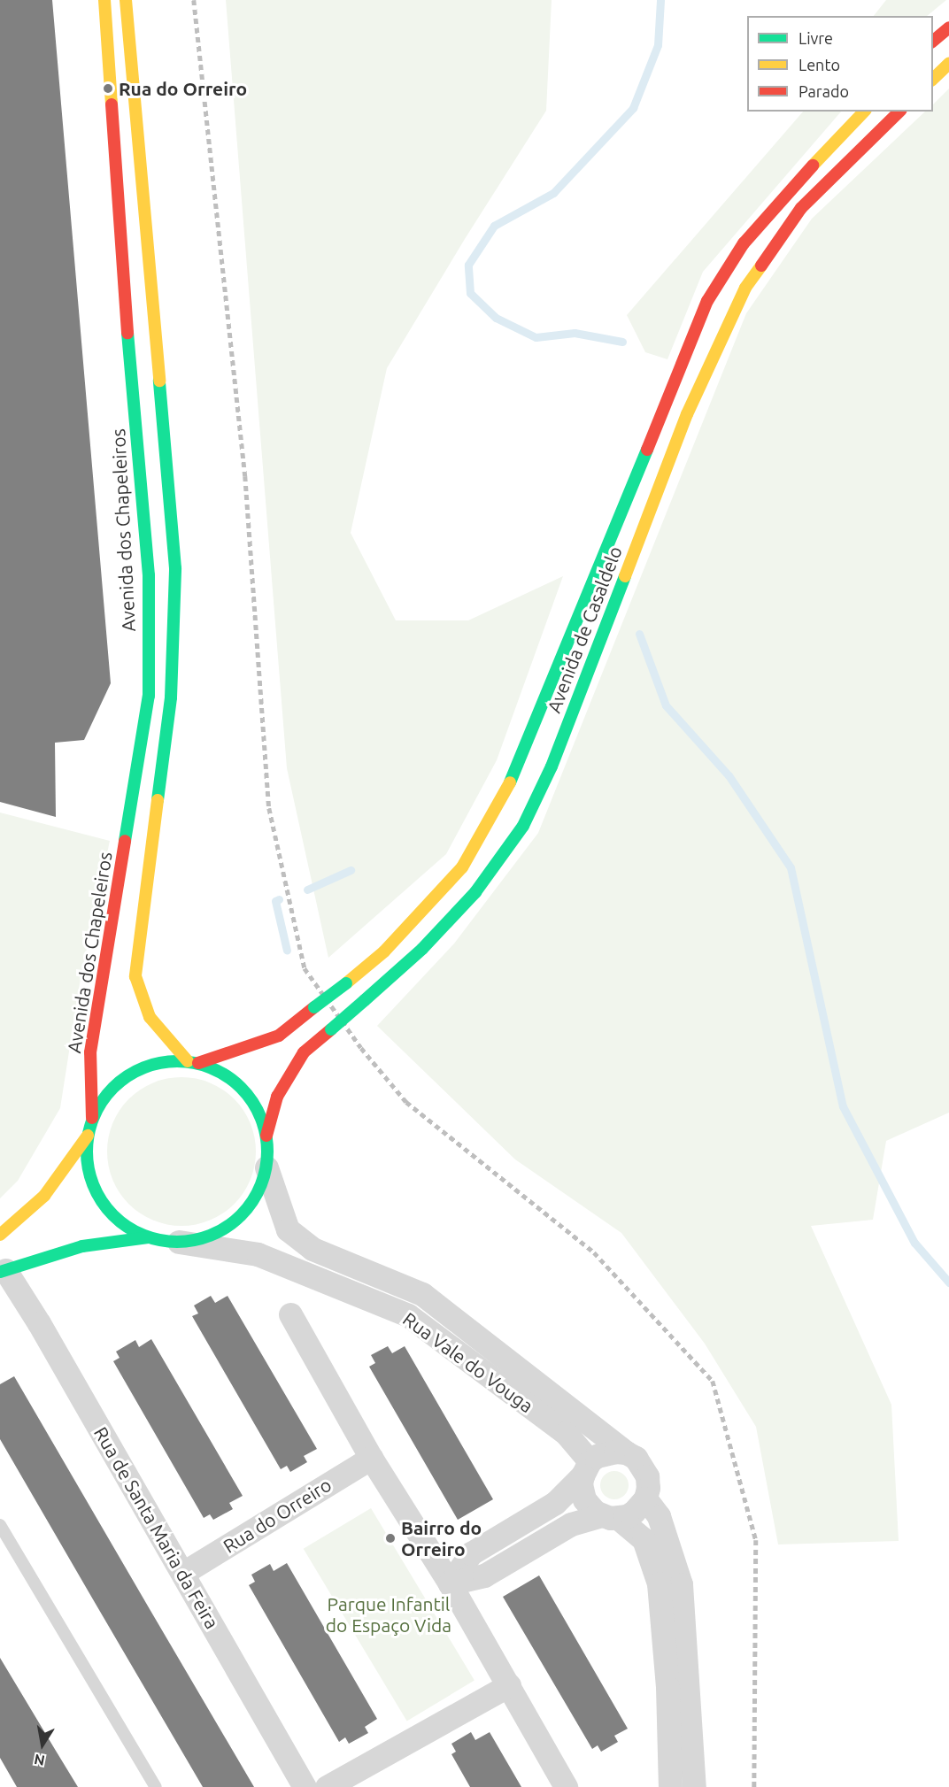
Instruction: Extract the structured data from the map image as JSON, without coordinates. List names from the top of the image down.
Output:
{
  "streets": {
    "street": [
      "Avenida dos Chapeleiros",
      "Avenida de Casaldelo",
      "Rua Vale do Vouga",
      "Rua do Orreiro",
      "Rua de Santa Maria da Feira"
    ]
  },
  "crossings": [
    ["Avenida dos Chapeleiros", "Avenida de Casaldelo"],
    ["Avenida dos Chapeleiros", "Rua Vale do Vouga"],
    ["Avenida de Casaldelo", "Rua Vale do Vouga"],
    ["Rua do Orreiro", "Rua de Santa Maria da Feira"]
  ],
  "parks": ["Parque Infantil do Espaço Vida"],
  "places": ["Rua do Orreiro", "Bairro do Orreiro"],
  "legend": ["Livre", "Lento", "Parado"],
  "north": "bottom"
}
